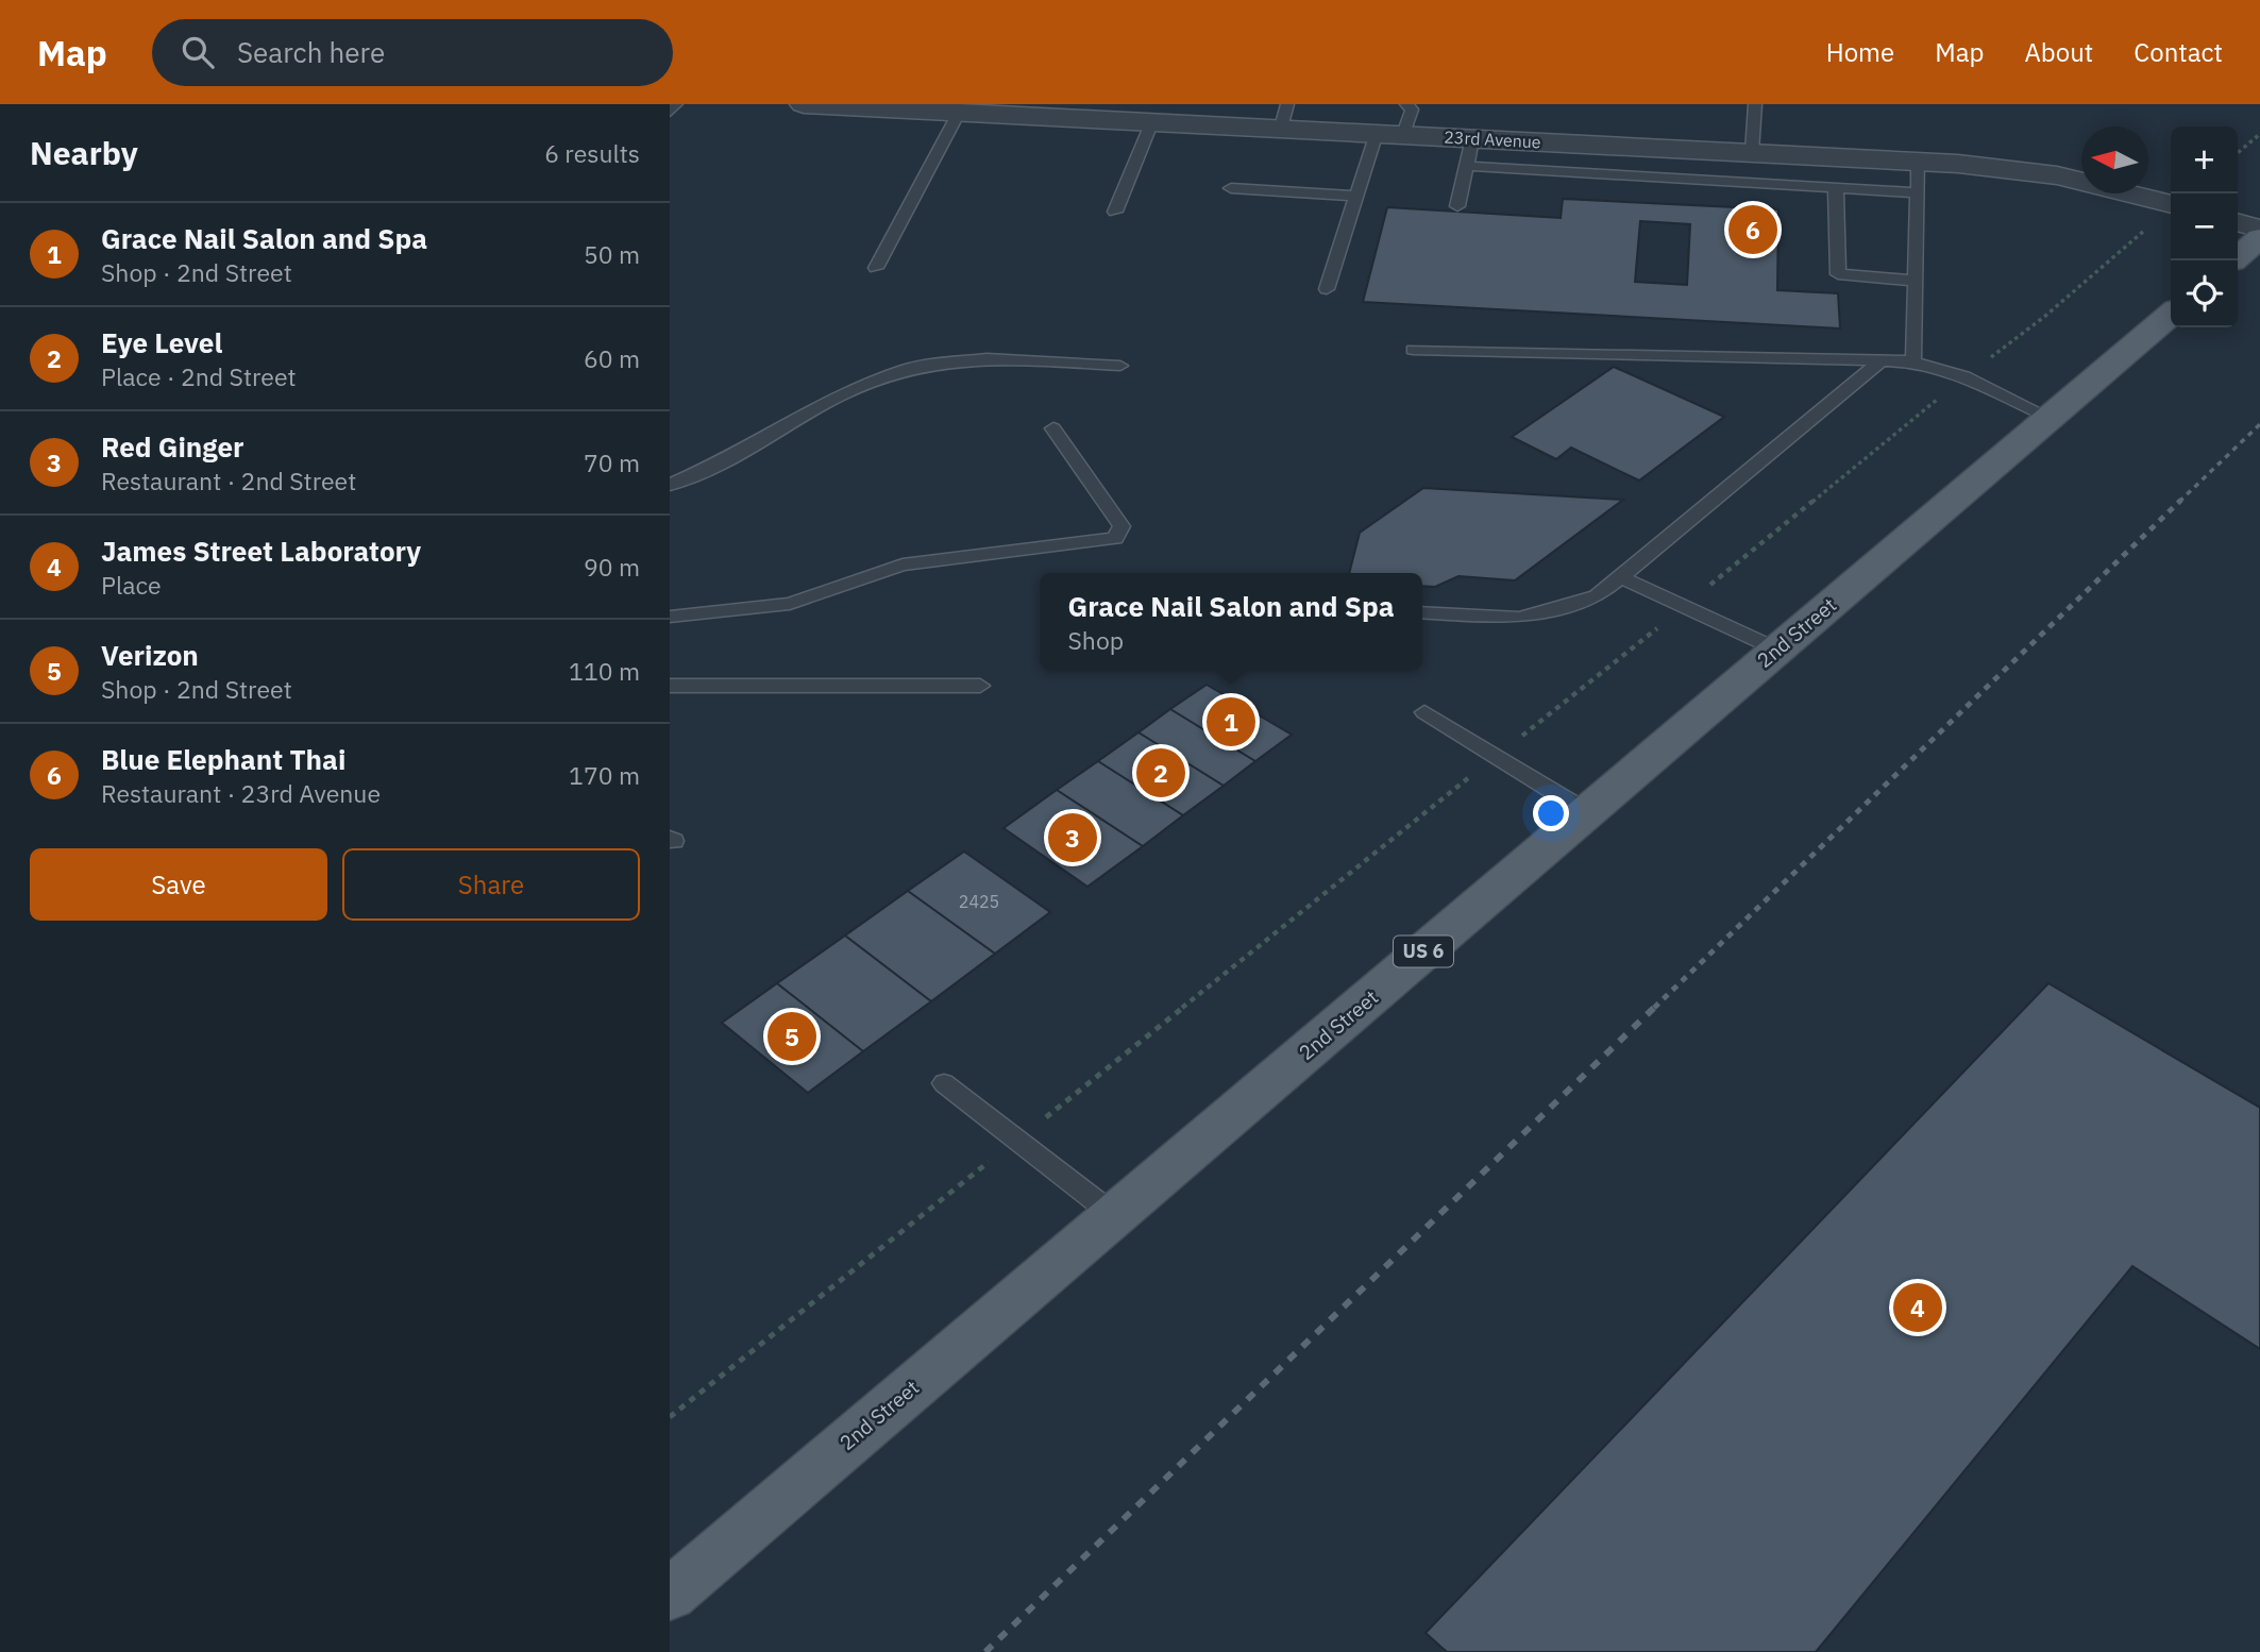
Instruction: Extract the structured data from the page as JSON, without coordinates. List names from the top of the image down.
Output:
{
  "streets": {
    "main road": ["2nd Street", "US 6"],
    "street": ["23rd Avenue"]
  },
  "house_numbers": ["2425"],
  "north": "left",
  "page": {
    "header": "Map",
    "search": "Search here",
    "nav": [
      "Home",
      "Map",
      "About",
      "Contact"
    ],
    "heading": ["Nearby", "6 results"],
    "map_buttons": ["+", "−"],
    "list": [
      {
        "mark": "1",
        "name": "Grace Nail Salon and Spa",
        "note": "Shop · 2nd Street",
        "value": "50 m"
      },
      {
        "mark": "2",
        "name": "Eye Level",
        "note": "Place · 2nd Street",
        "value": "60 m"
      },
      {
        "mark": "3",
        "name": "Red Ginger",
        "note": "Restaurant · 2nd Street",
        "value": "70 m"
      },
      {
        "mark": "4",
        "name": "James Street Laboratory",
        "note": "Place",
        "value": "90 m"
      },
      {
        "mark": "5",
        "name": "Verizon",
        "note": "Shop · 2nd Street",
        "value": "110 m"
      },
      {
        "mark": "6",
        "name": "Blue Elephant Thai",
        "note": "Restaurant · 23rd Avenue",
        "value": "170 m"
      }
    ],
    "pins": [
      "6",
      "1",
      "2",
      "3",
      "5",
      "4"
    ],
    "popup": ["Grace Nail Salon and Spa", "Shop"],
    "buttons": ["Save", "Share"]
  }
}
